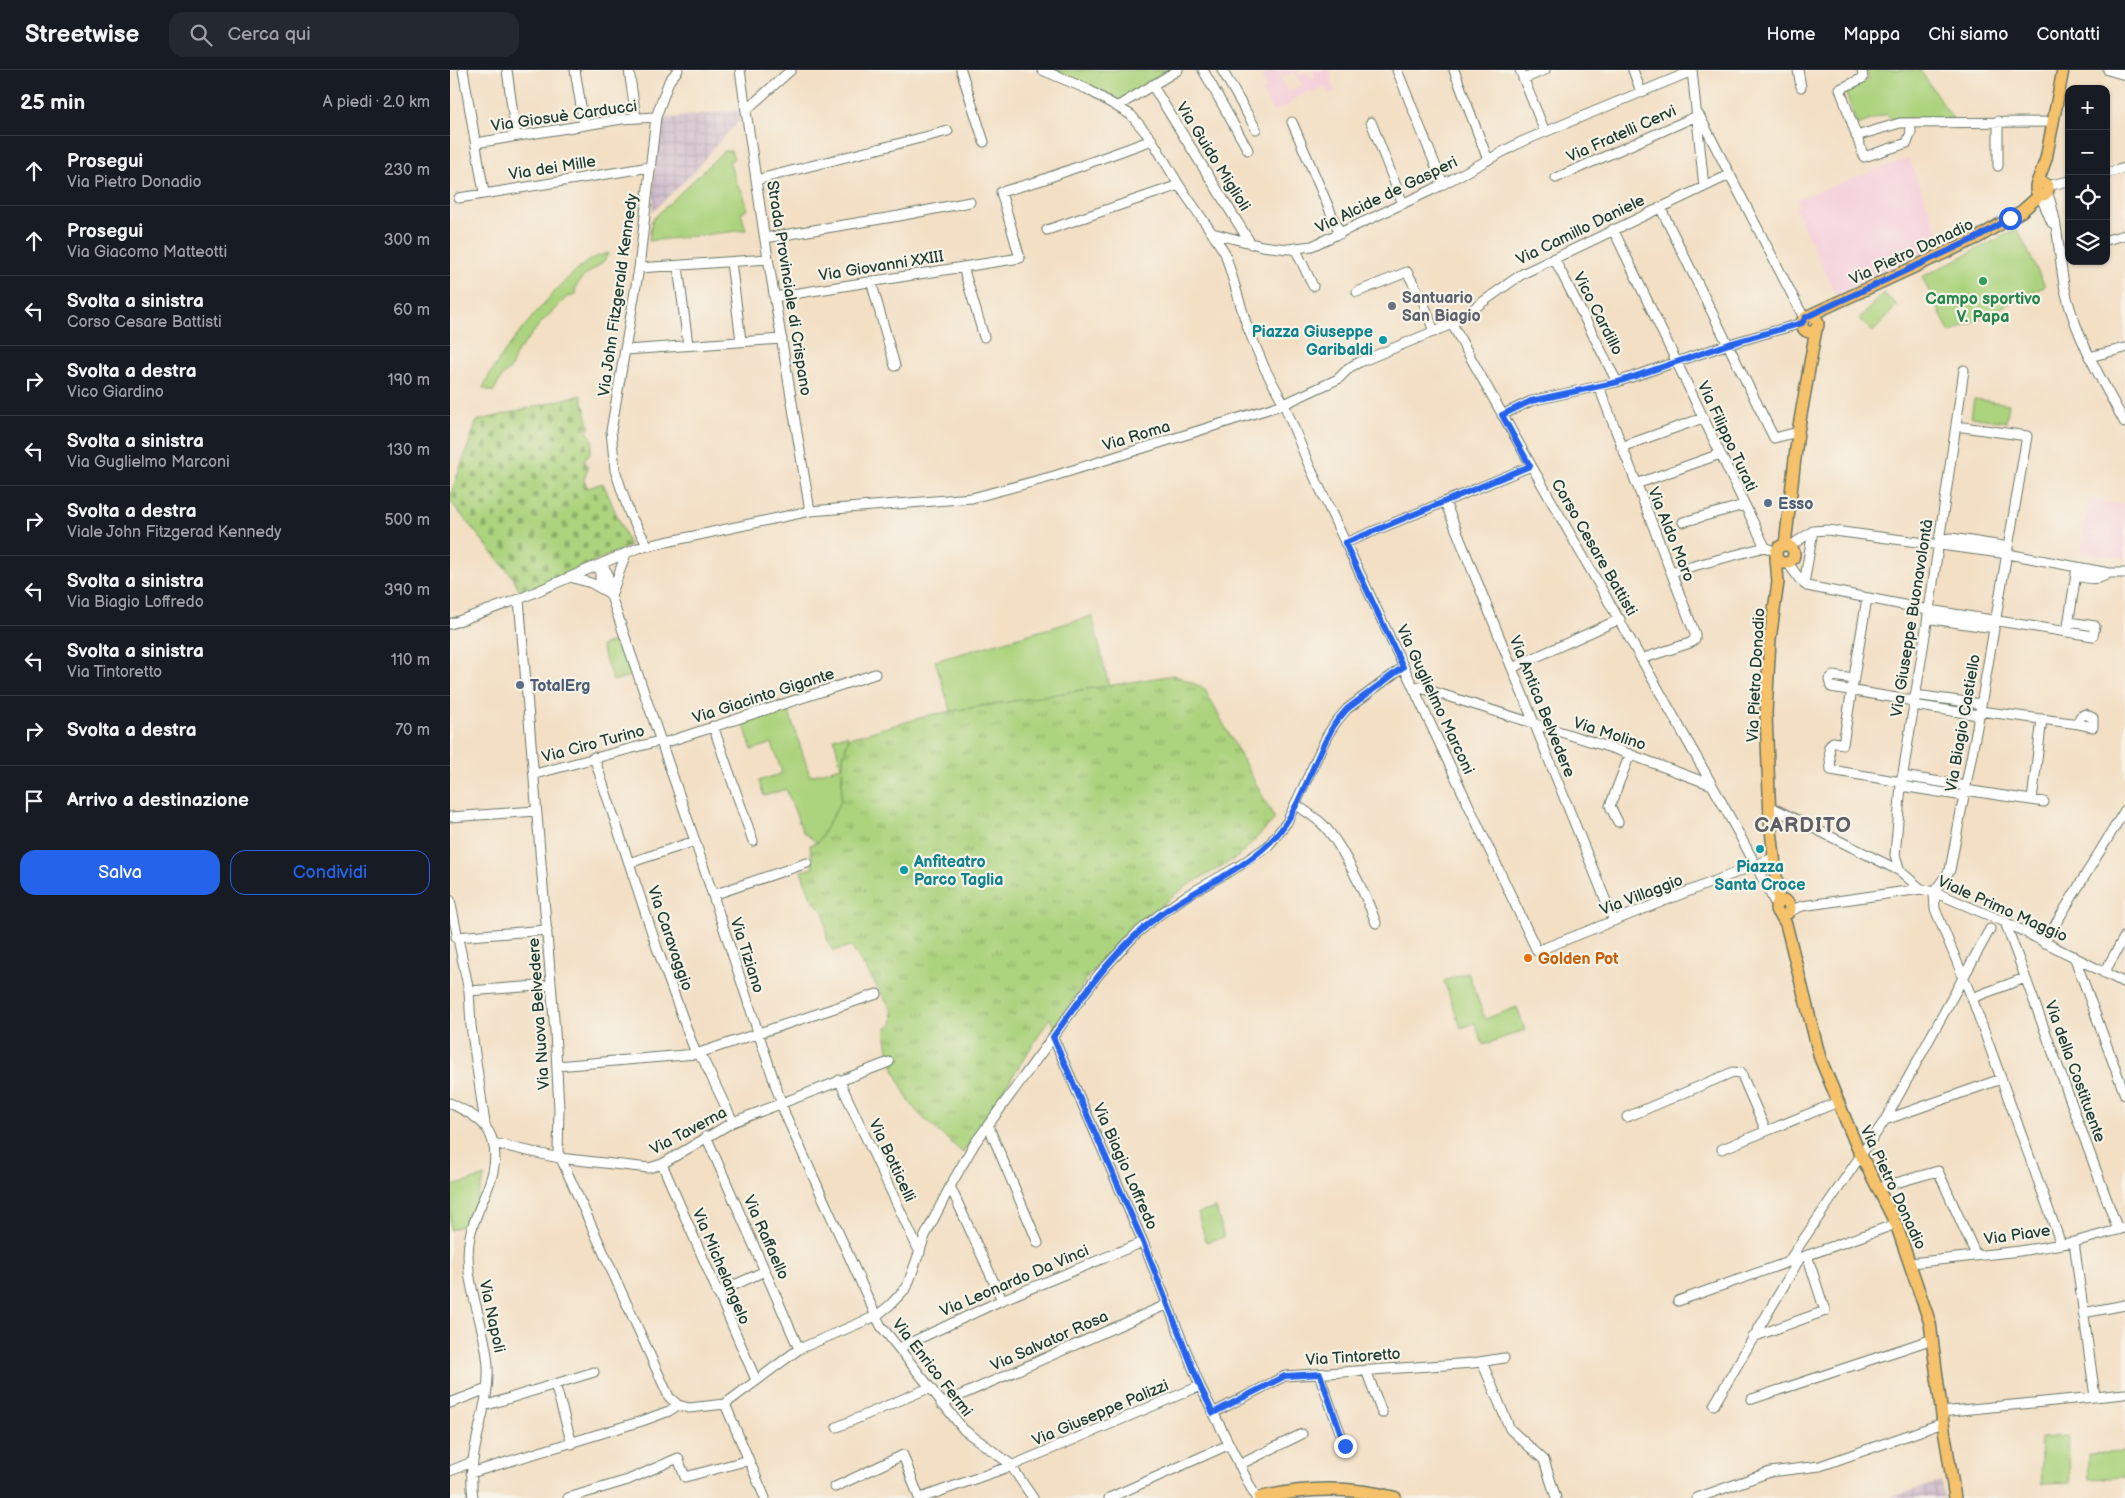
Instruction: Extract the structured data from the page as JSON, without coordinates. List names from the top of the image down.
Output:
{
  "streets": {
    "main road": ["Via Pietro Donadio"],
    "street": [
      "Via Giosuè Carducci",
      "Via Fratelli Cervi",
      "Via Guido Miglioli",
      "Via dei Mille",
      "Via Alcide de Gasperi",
      "Via Camillo Daniele",
      "Via Giovanni XXIII",
      "Strada Provinciale di Crispano",
      "Via John Fitzgerald Kennedy",
      "Vico Cardillo",
      "Via Roma",
      "Via Filippo Turati",
      "Via Aldo Moro",
      "Corso Cesare Battisti",
      "Via Giuseppe Buonavolontà",
      "Via Giacinto Gigante",
      "Via Guglielmo Marconi",
      "Via Antica Belvedere",
      "Via Biagio Castiello",
      "Via Molino",
      "Via Ciro Turino",
      "Via Villaggio",
      "Viale Primo Maggio",
      "Via Caravaggio",
      "Via Tiziano",
      "Via Nuova Belvedere",
      "Via della Costituente",
      "Via Taverna",
      "Via Botticelli",
      "Via Biagio Loffredo",
      "Via Piave",
      "Via Raffaello",
      "Via Michelangelo",
      "Via Leonardo Da Vinci",
      "Via Napoli",
      "Via Salvator Rosa",
      "Via Tintoretto",
      "Via Enrico Fermi",
      "Via Giuseppe Palizzi"
    ]
  },
  "crossings": [
    ["Via Giosuè Carducci", "Via John Fitzgerald Kennedy"],
    ["Via Guido Miglioli", "Via Alcide de Gasperi"],
    ["Via dei Mille", "Via John Fitzgerald Kennedy"],
    ["Via Alcide de Gasperi", "Via Guglielmo Marconi"],
    ["Via Camillo Daniele", "Vico Cardillo"],
    ["Via Camillo Daniele", "Via Roma"],
    ["Via Camillo Daniele", "Via Filippo Turati"],
    ["Via Camillo Daniele", "Corso Cesare Battisti"],
    ["Via Pietro Donadio", "Via Filippo Turati"],
    ["Via Pietro Donadio", "Corso Cesare Battisti"],
    ["Via Pietro Donadio", "Via Villaggio"],
    ["Via Pietro Donadio", "Viale Primo Maggio"],
    ["Via Pietro Donadio", "Via Piave"],
    ["Via Giovanni XXIII", "Strada Provinciale di Crispano"],
    ["Strada Provinciale di Crispano", "Via Roma"],
    ["Via John Fitzgerald Kennedy", "Via Roma"],
    ["Via Roma", "Corso Cesare Battisti"],
    ["Via Roma", "Via Guglielmo Marconi"],
    ["Via Roma", "Via Tiziano"],
    ["Via Roma", "Via Nuova Belvedere"],
    ["Via Aldo Moro", "Corso Cesare Battisti"],
    ["Corso Cesare Battisti", "Via Molino"],
    ["Corso Cesare Battisti", "Via Villaggio"],
    ["Corso Cesare Battisti", "Viale Primo Maggio"],
    ["Via Giuseppe Buonavolontà", "Via Biagio Castiello"],
    ["Via Giacinto Gigante", "Via Ciro Turino"],
    ["Via Giacinto Gigante", "Via Tiziano"],
    ["Via Guglielmo Marconi", "Via Molino"],
    ["Via Guglielmo Marconi", "Via Villaggio"],
    ["Via Antica Belvedere", "Via Molino"],
    ["Via Antica Belvedere", "Via Villaggio"],
    ["Via Biagio Castiello", "Viale Primo Maggio"],
    ["Via Ciro Turino", "Via Caravaggio"],
    ["Via Ciro Turino", "Via Tiziano"],
    ["Via Ciro Turino", "Via Nuova Belvedere"],
    ["Viale Primo Maggio", "Via della Costituente"],
    ["Via Caravaggio", "Via Taverna"],
    ["Via Tiziano", "Via Taverna"],
    ["Via Tiziano", "Via Enrico Fermi"],
    ["Via Nuova Belvedere", "Via Taverna"],
    ["Via della Costituente", "Via Piave"],
    ["Via Taverna", "Via Botticelli"],
    ["Via Taverna", "Via Raffaello"],
    ["Via Taverna", "Via Michelangelo"],
    ["Via Taverna", "Via Napoli"],
    ["Via Biagio Loffredo", "Via Leonardo Da Vinci"],
    ["Via Biagio Loffredo", "Via Salvator Rosa"],
    ["Via Biagio Loffredo", "Via Tintoretto"],
    ["Via Biagio Loffredo", "Via Giuseppe Palizzi"],
    ["Via Leonardo Da Vinci", "Via Enrico Fermi"],
    ["Via Salvator Rosa", "Via Enrico Fermi"],
    ["Via Enrico Fermi", "Via Giuseppe Palizzi"]
  ],
  "districts": ["CARDITO"],
  "places": [
    "Campo sportivo V. Papa",
    "Santuario San Biagio",
    "Piazza Giuseppe Garibaldi",
    "Esso",
    "TotalErg",
    "Piazza Santa Croce",
    "Anfiteatro Parco Taglia",
    "Golden Pot"
  ],
  "page": {
    "header": "Streetwise",
    "search": "Cerca qui",
    "nav": [
      "Home",
      "Mappa",
      "Chi siamo",
      "Contatti"
    ],
    "heading": ["25 min", "A piedi · 2.0 km"],
    "map_buttons": ["+", "−"],
    "list": [
      ["Prosegui", "Via Pietro Donadio", "230 m"],
      ["Prosegui", "Via Giacomo Matteotti", "300 m"],
      ["Svolta a sinistra", "Corso Cesare Battisti", "60 m"],
      ["Svolta a destra", "Vico Giardino", "190 m"],
      ["Svolta a sinistra", "Via Guglielmo Marconi", "130 m"],
      ["Svolta a destra", "Viale John Fitzgerad Kennedy", "500 m"],
      ["Svolta a sinistra", "Via Biagio Loffredo", "390 m"],
      ["Svolta a sinistra", "Via Tintoretto", "110 m"],
      ["Svolta a destra", "70 m"],
      "Arrivo a destinazione"
    ],
    "buttons": ["Salva", "Condividi"]
  }
}
